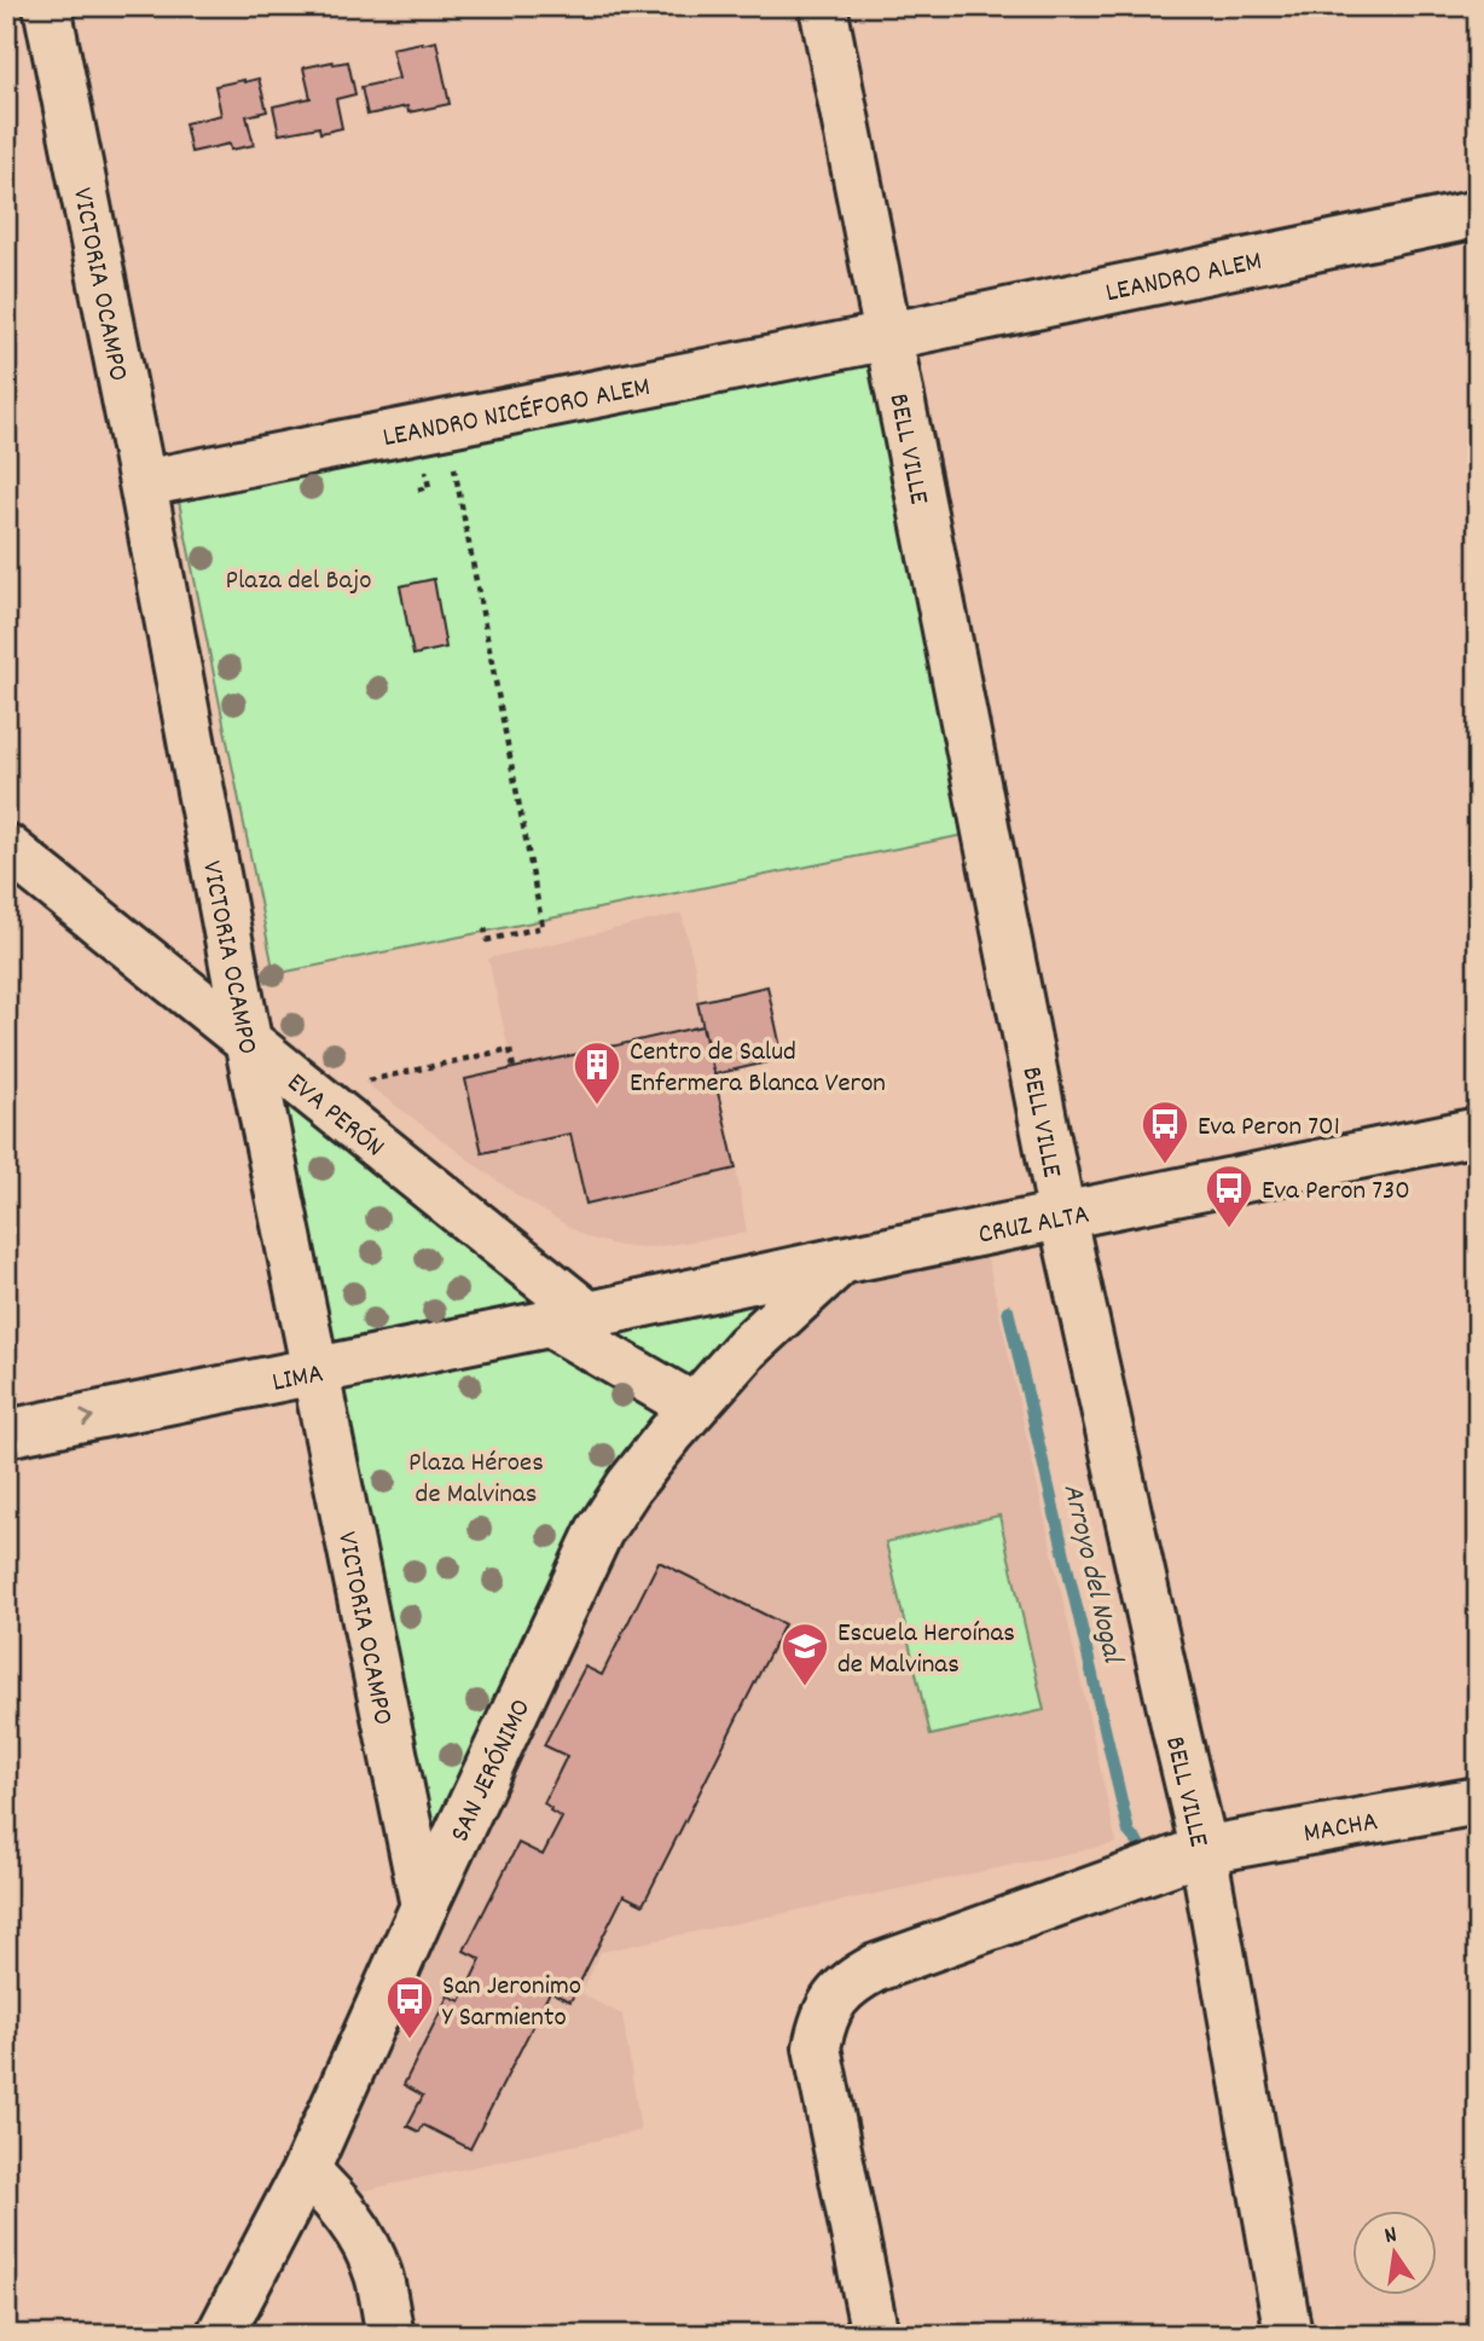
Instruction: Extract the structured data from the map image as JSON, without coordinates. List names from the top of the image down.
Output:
{
  "streets": {
    "street": [
      "LEANDRO ALEM",
      "VICTORIA OCAMPO",
      "LEANDRO NICÉFORO ALEM",
      "BELL VILLE",
      "EVA PERÓN",
      "CRUZ ALTA",
      "LIMA",
      "SAN JERÓNIMO",
      "MACHA"
    ]
  },
  "crossings": [
    ["LEANDRO ALEM", "LEANDRO NICÉFORO ALEM"],
    ["LEANDRO ALEM", "BELL VILLE"],
    ["VICTORIA OCAMPO", "LEANDRO NICÉFORO ALEM"],
    ["VICTORIA OCAMPO", "EVA PERÓN"],
    ["VICTORIA OCAMPO", "LIMA"],
    ["VICTORIA OCAMPO", "SAN JERÓNIMO"],
    ["LEANDRO NICÉFORO ALEM", "BELL VILLE"],
    ["BELL VILLE", "CRUZ ALTA"],
    ["BELL VILLE", "MACHA"],
    ["EVA PERÓN", "CRUZ ALTA"],
    ["EVA PERÓN", "LIMA"],
    ["EVA PERÓN", "SAN JERÓNIMO"],
    ["CRUZ ALTA", "LIMA"],
    ["CRUZ ALTA", "SAN JERÓNIMO"]
  ],
  "one_way": ["LIMA"],
  "water": ["Arroyo del Nogal"],
  "parks": ["Plaza del Bajo", "Plaza Héroes de Malvinas"],
  "places": {
    "building": ["Centro de Salud Enfermera Blanca Veron"],
    "bus stop": ["Eva Peron 701", "Eva Peron 730", "San Jeronimo Y Sarmiento"],
    "school or university": ["Escuela Heroínas de Malvinas"]
  },
  "north": "top"
}
